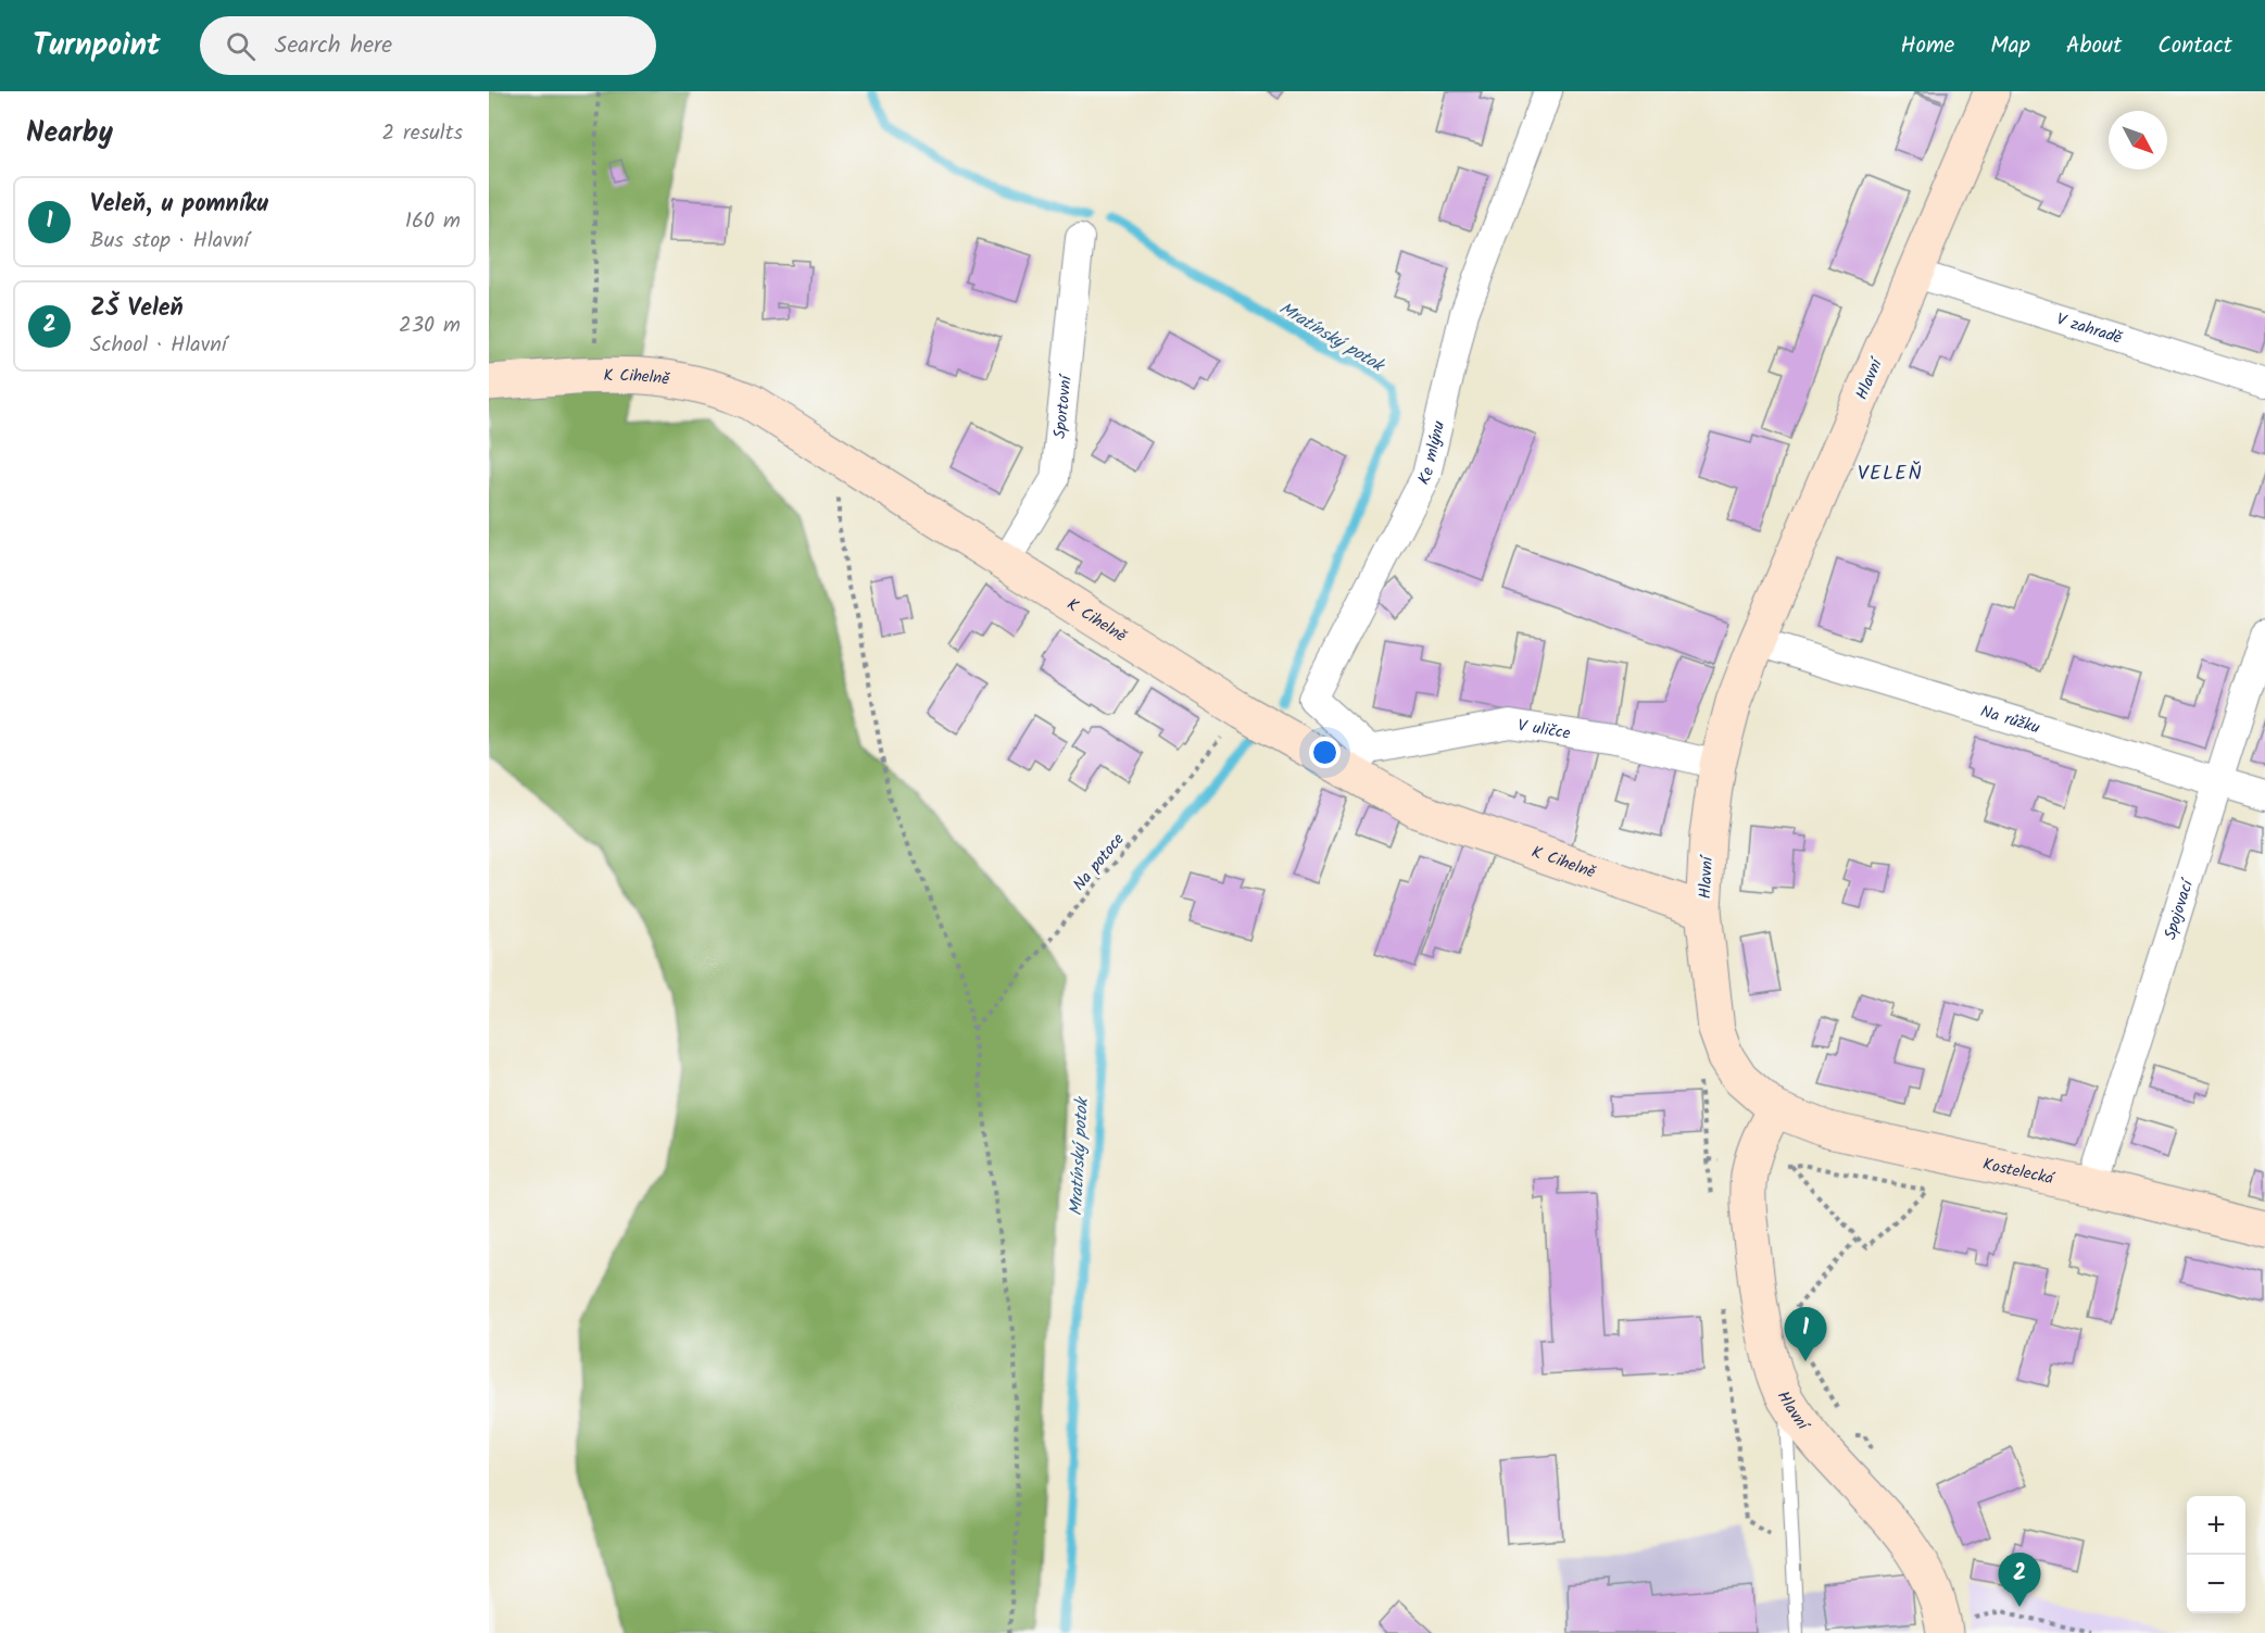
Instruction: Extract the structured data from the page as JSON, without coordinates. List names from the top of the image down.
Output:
{
  "streets": {
    "street": [
      "V zahradě",
      "K Cihelně",
      "Hlavní",
      "Sportovní",
      "Ke mlýnu",
      "Na růžku",
      "V uličce",
      "Spojovací",
      "Kostelecká"
    ],
    "path": ["Na potoce"]
  },
  "crossings": [
    ["V zahradě", "Hlavní"],
    ["K Cihelně", "Hlavní"],
    ["K Cihelně", "Sportovní"],
    ["K Cihelně", "Ke mlýnu"],
    ["K Cihelně", "V uličce"],
    ["K Cihelně", "Na potoce"],
    ["Hlavní", "Na růžku"],
    ["Hlavní", "V uličce"],
    ["Hlavní", "Kostelecká"],
    ["Ke mlýnu", "V uličce"],
    ["Na růžku", "Spojovací"],
    ["Spojovací", "Kostelecká"]
  ],
  "districts": ["VELEŇ"],
  "water": ["Mratínský potok"],
  "north": "bottom right",
  "page": {
    "header": "Turnpoint",
    "search": "Search here",
    "nav": [
      "Home",
      "Map",
      "About",
      "Contact"
    ],
    "heading": ["Nearby", "2 results"],
    "list": [
      {
        "mark": "1",
        "name": "Veleň, u pomníku",
        "note": "Bus stop · Hlavní",
        "value": "160 m"
      },
      {
        "mark": "2",
        "name": "ZŠ Veleň",
        "note": "School · Hlavní",
        "value": "230 m"
      }
    ],
    "pins": ["1", "2"],
    "map_buttons": ["+", "−"]
  }
}
